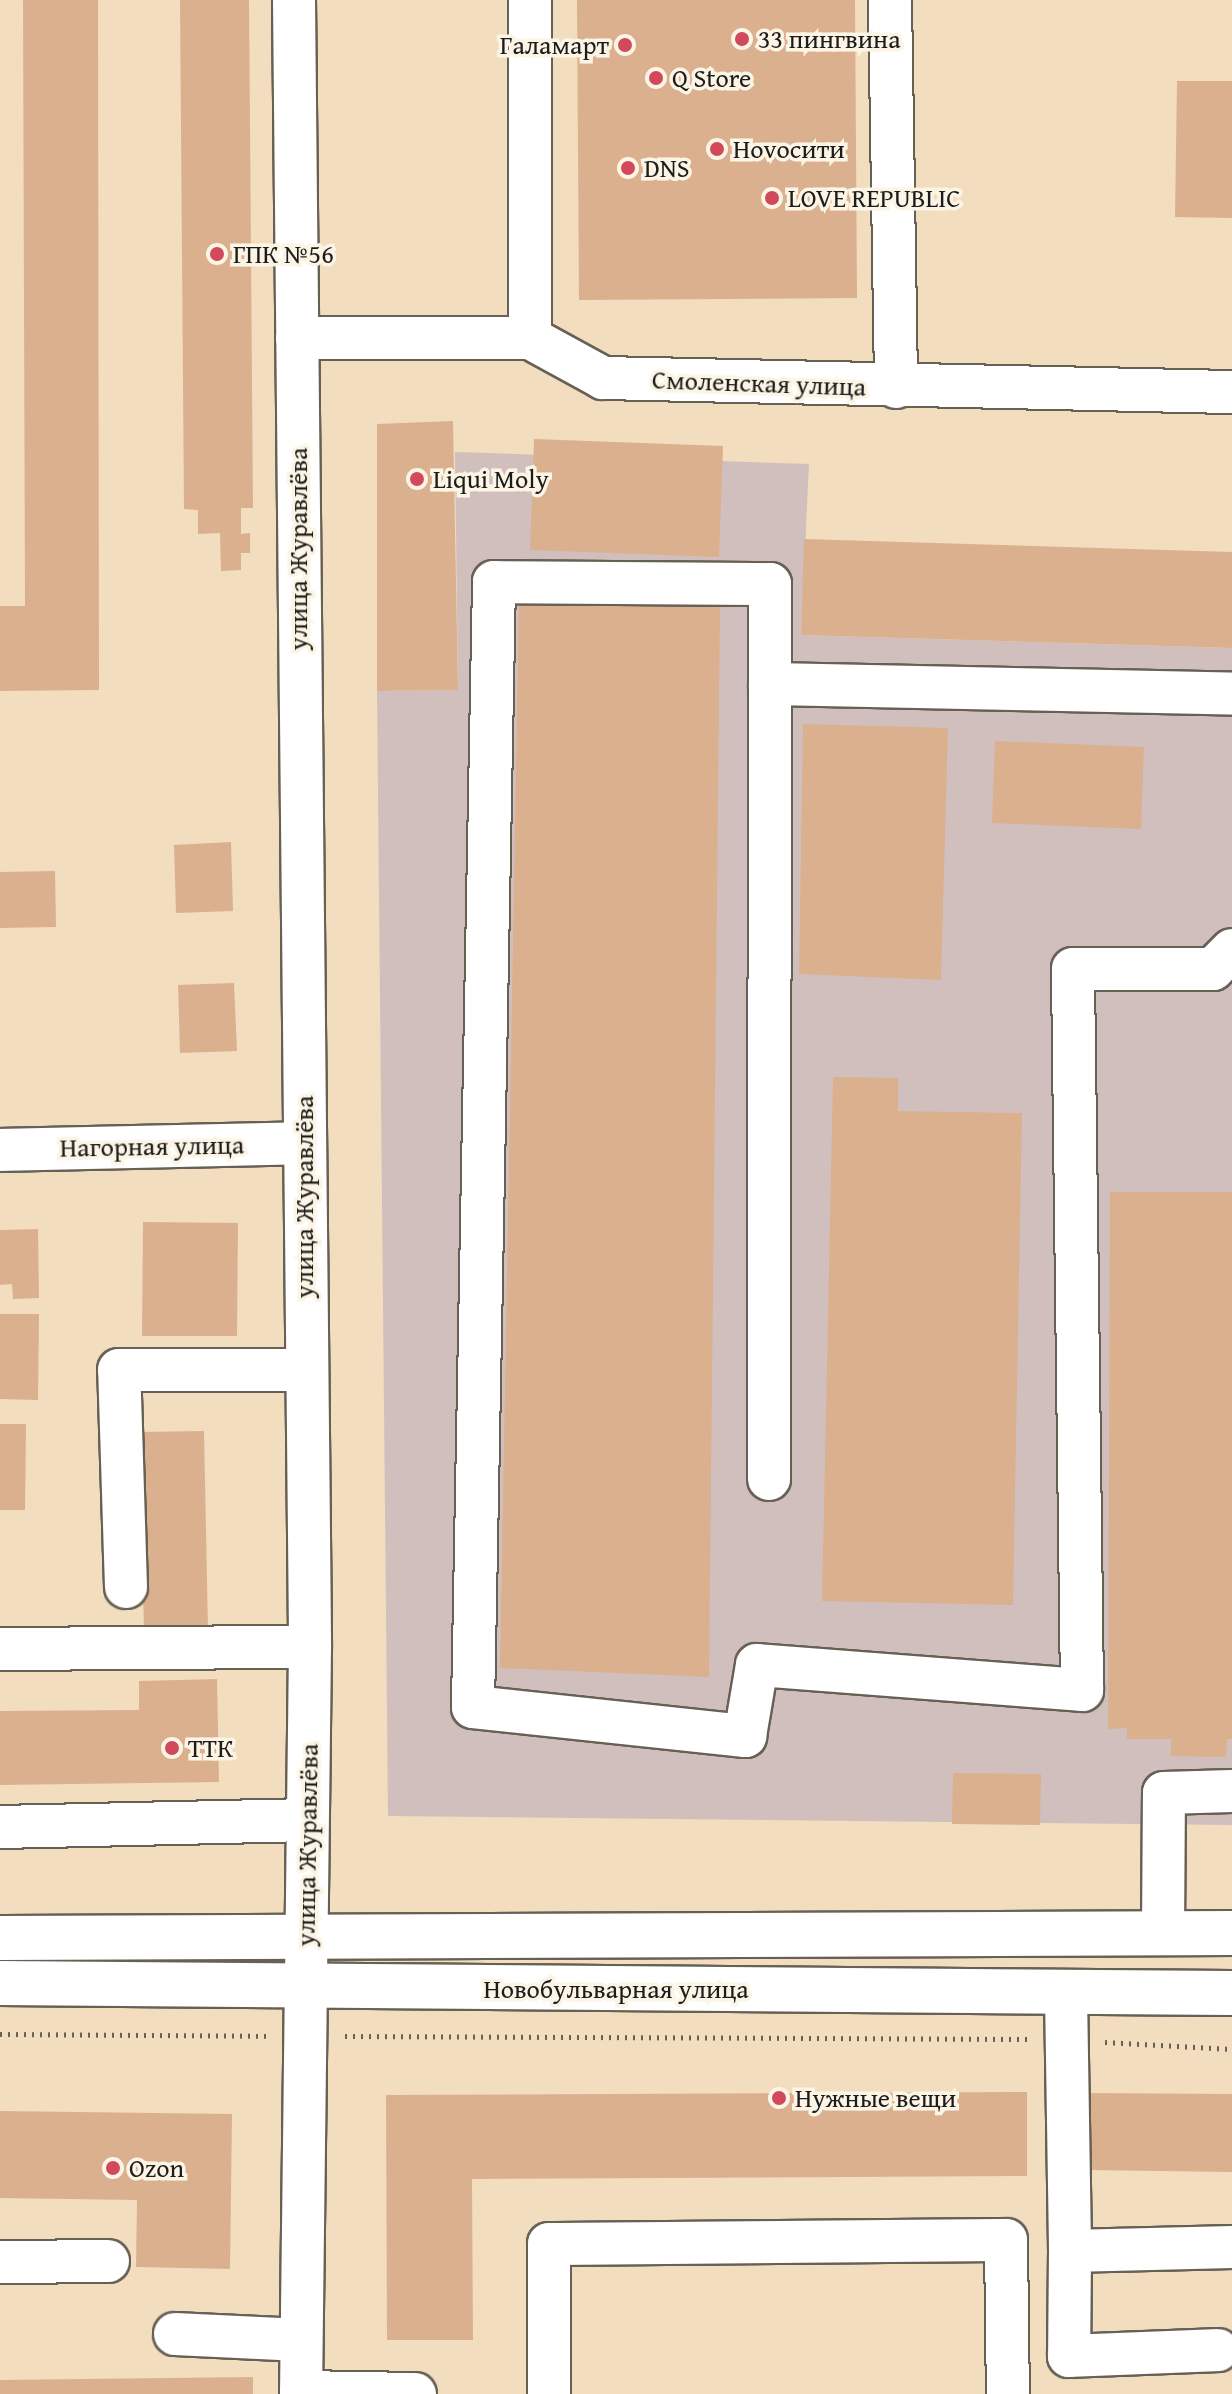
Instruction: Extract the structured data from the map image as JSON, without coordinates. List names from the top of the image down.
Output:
{
  "streets": {
    "main road": ["Новобульварная улица"],
    "street": ["Смоленская улица", "улица Журавлёва", "Нагорная улица"]
  },
  "crossings": [
    ["Смоленская улица", "улица Журавлёва"],
    ["улица Журавлёва", "Нагорная улица"],
    ["улица Журавлёва", "Новобульварная улица"]
  ],
  "places": [
    "33 пингвина",
    "Галамарт",
    "Q Store",
    "Ноvосити",
    "DNS",
    "LOVE REPUBLIC",
    "ГПК №56",
    "Liqui Moly",
    "ТТК",
    "Нужные вещи",
    "Ozon"
  ]
}
